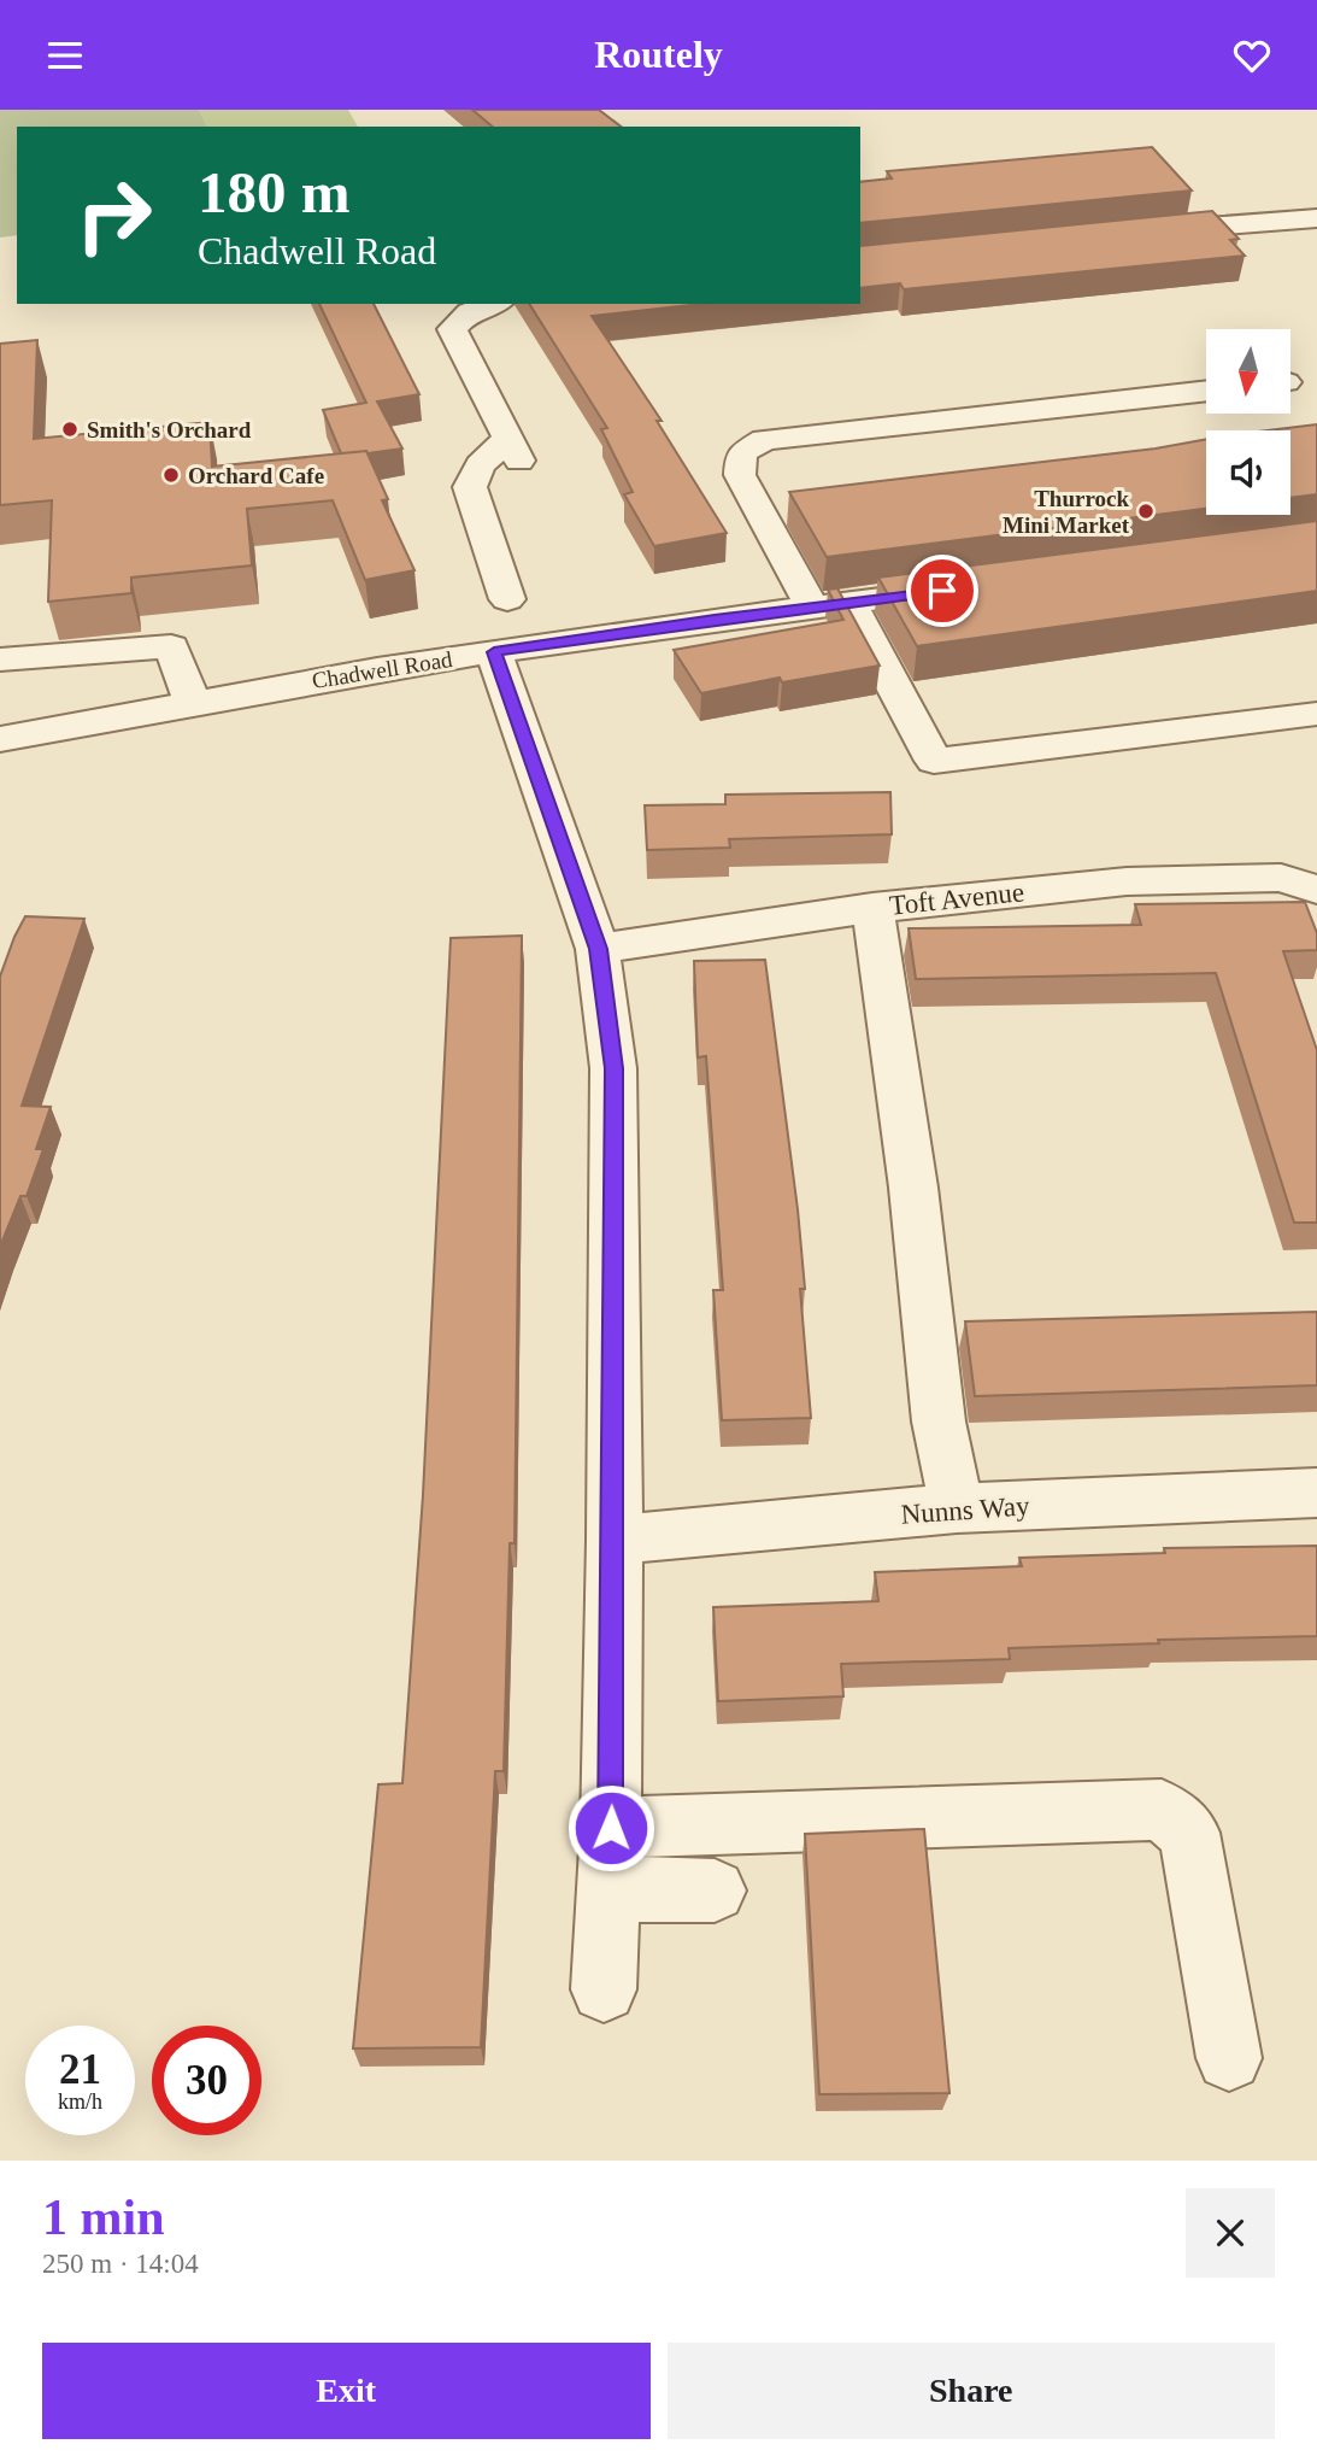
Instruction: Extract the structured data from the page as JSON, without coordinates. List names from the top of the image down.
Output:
{
  "streets": {
    "street": ["Chadwell Road", "Toft Avenue", "Nunns Way"]
  },
  "places": ["Smith's Orchard", "Orchard Cafe", "Thurrock Mini Market"],
  "north": "bottom",
  "page": {
    "header": "Routely",
    "turn": ["180 m", "Chadwell Road"],
    "speed": "21 km/h",
    "limit": "30",
    "heading": ["1 min", "250 m · 14:04"],
    "buttons": ["Exit", "Share"]
  }
}
